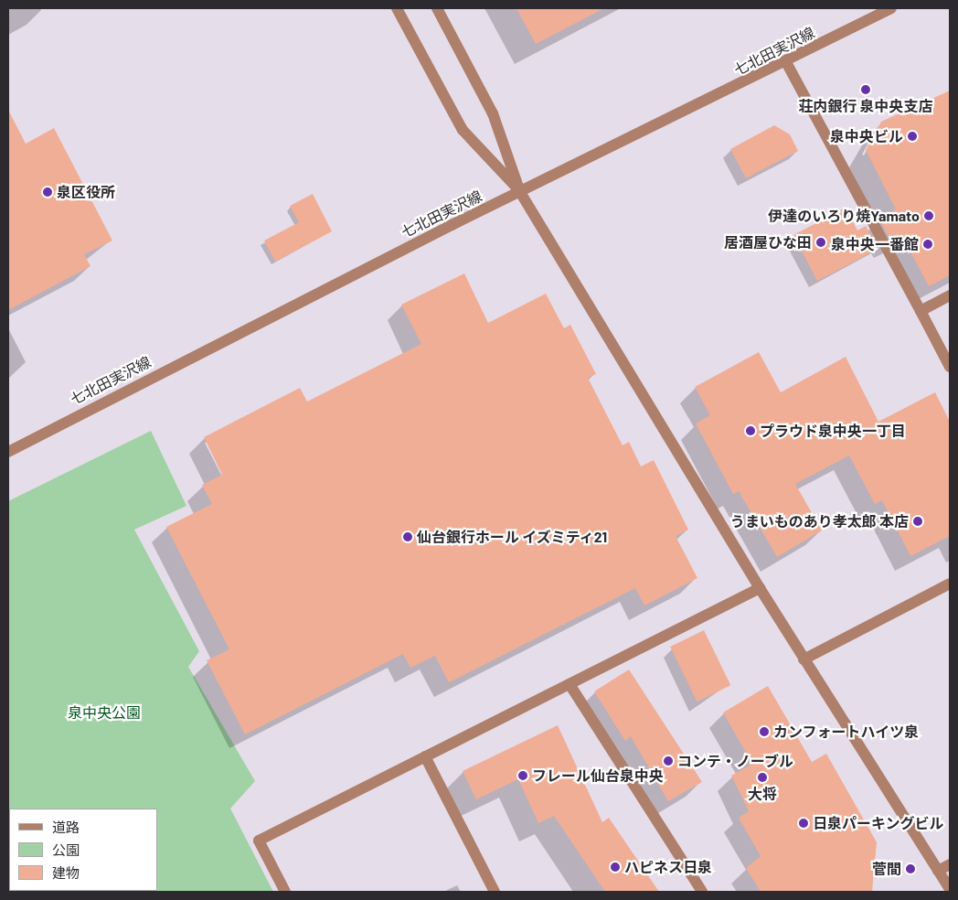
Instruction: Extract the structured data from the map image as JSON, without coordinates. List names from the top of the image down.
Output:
{
  "streets": {
    "street": ["七北田実沢線"]
  },
  "parks": ["泉中央公園"],
  "places": [
    "荘内銀行 泉中央支店",
    "泉中央ビル",
    "泉区役所",
    "伊達のいろり焼Yamato",
    "居酒屋ひな田",
    "泉中央一番館",
    "プラウド泉中央一丁目",
    "うまいものあり孝太郎 本店",
    "仙台銀行ホール イズミティ21",
    "カンフォートハイツ泉",
    "コンテ・ノーブル",
    "フレール仙台泉中央",
    "大将",
    "日泉パーキングビル",
    "ハピネス日泉",
    "菅間"
  ],
  "legend": ["道路", "公園", "建物"]
}
